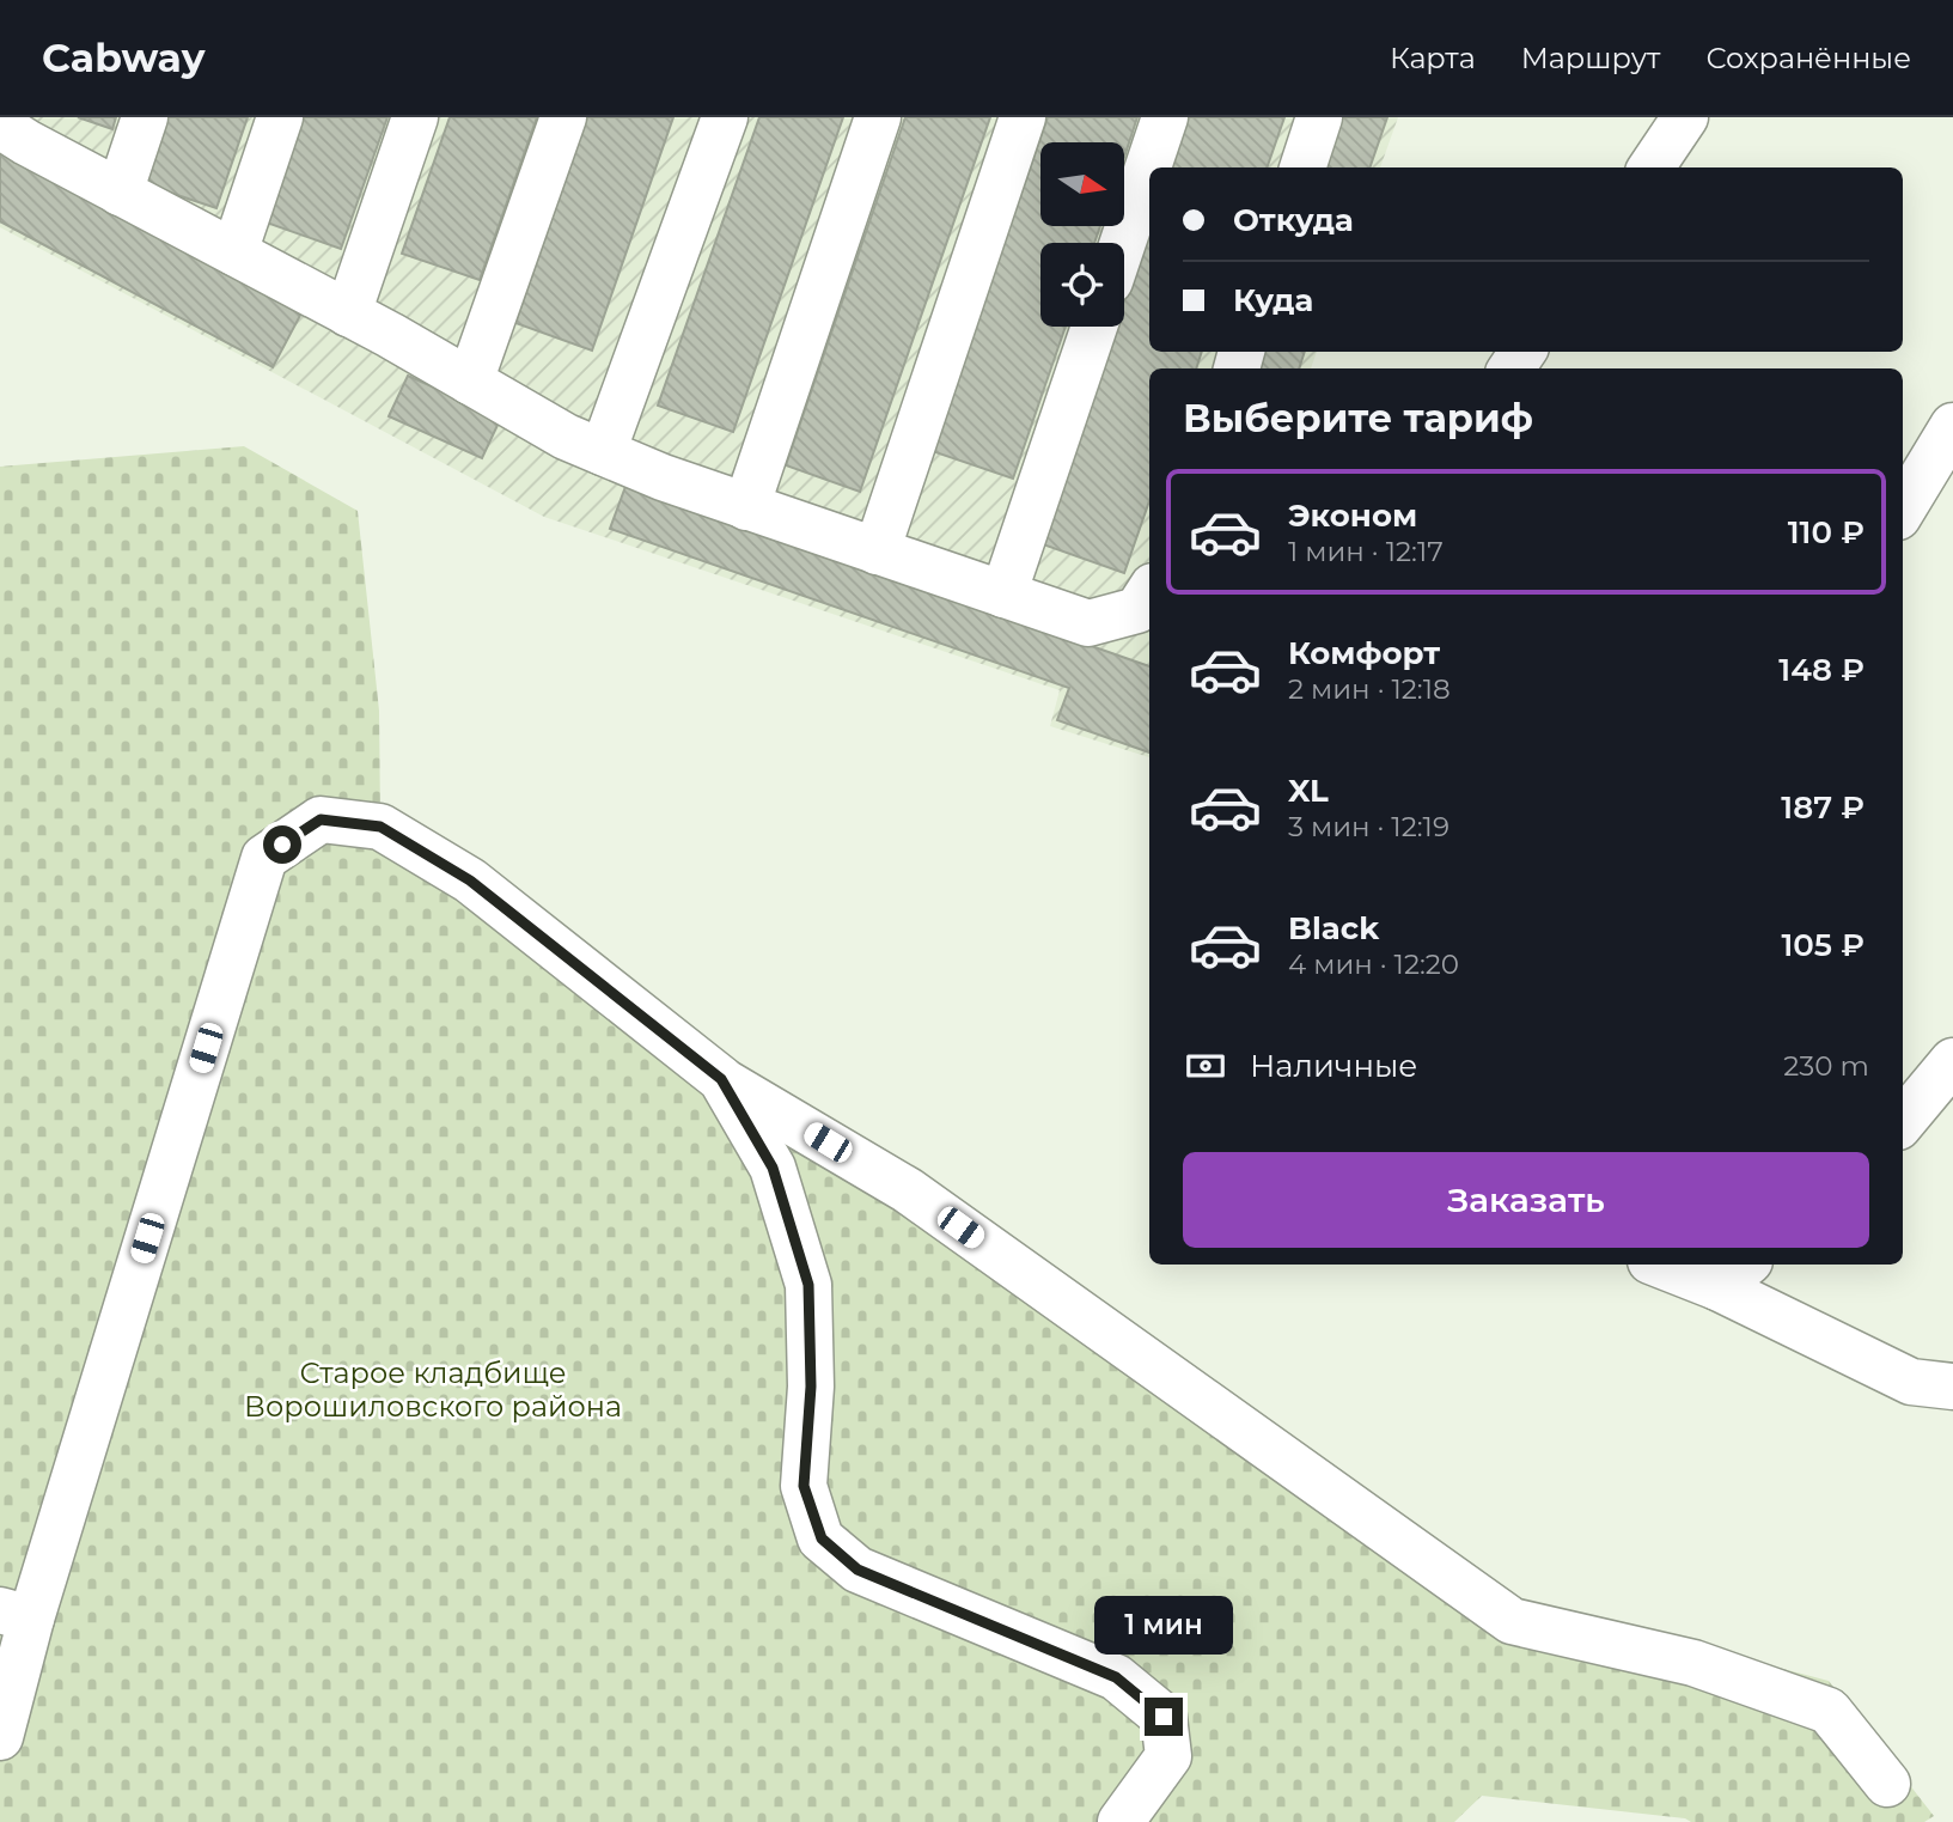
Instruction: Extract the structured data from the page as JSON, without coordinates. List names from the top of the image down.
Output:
{
  "parks": ["Старое кладбище Ворошиловского района"],
  "north": "right",
  "page": {
    "header": "Cabway",
    "nav": ["Карта", "Маршрут", "Сохранённые"],
    "banner": ["Откуда", "Куда"],
    "heading": "Выберите тариф",
    "list": [
      {
        "name": "Эконом",
        "note": "1 мин · 12:17",
        "value": "110 ₽"
      },
      {
        "name": "Комфорт",
        "note": "2 мин · 12:18",
        "value": "148 ₽"
      },
      {
        "name": "XL",
        "note": "3 мин · 12:19",
        "value": "187 ₽"
      },
      {
        "name": "Black",
        "note": "4 мин · 12:20",
        "value": "105 ₽"
      }
    ],
    "pay": ["Наличные", "230 m"],
    "buttons": "Заказать",
    "bubble": "1 мин"
  }
}
